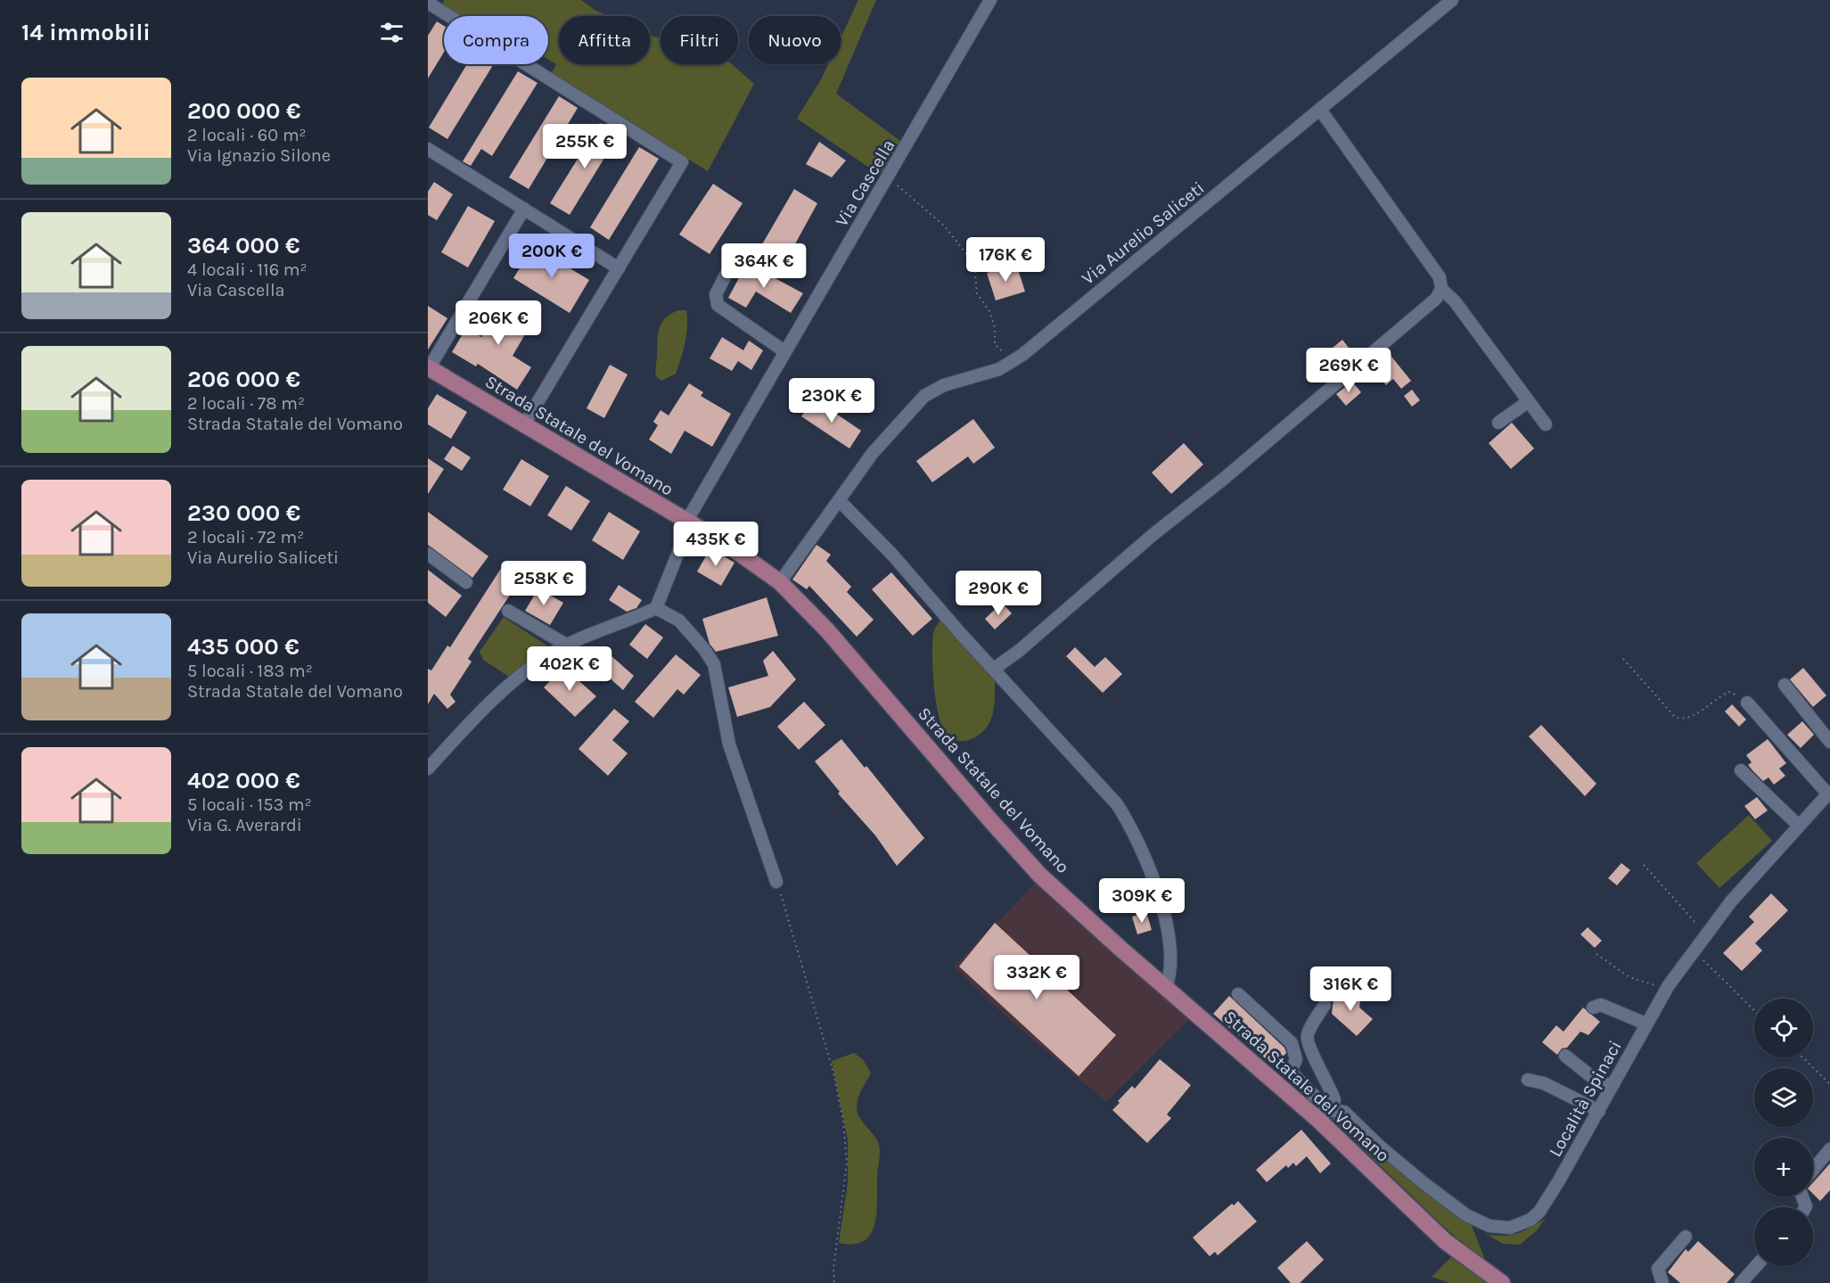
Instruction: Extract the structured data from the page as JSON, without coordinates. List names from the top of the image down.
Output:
{
  "streets": {
    "main road": ["Strada Statale del Vomano"],
    "street": ["Via Cascella", "Via Aurelio Saliceti", "Località Spinaci"]
  },
  "crossings": [
    ["Via Cascella", "Strada Statale del Vomano"],
    ["Via Aurelio Saliceti", "Strada Statale del Vomano"],
    ["Strada Statale del Vomano", "Località Spinaci"]
  ],
  "page": {
    "heading": "14 immobili",
    "chip": [
      "Compra",
      "Affitta",
      "Filtri",
      "Nuovo"
    ],
    "list": [
      {
        "name": "200 000 €",
        "note": "2 locali · 60 m² · Via Ignazio Silone"
      },
      {
        "name": "364 000 €",
        "note": "4 locali · 116 m² · Via Cascella"
      },
      {
        "name": "206 000 €",
        "note": "2 locali · 78 m² · Strada Statale del Vomano"
      },
      {
        "name": "230 000 €",
        "note": "2 locali · 72 m² · Via Aurelio Saliceti"
      },
      {
        "name": "435 000 €",
        "note": "5 locali · 183 m² · Strada Statale del Vomano"
      },
      {
        "name": "402 000 €",
        "note": "5 locali · 153 m² · Via G. Averardi"
      }
    ],
    "price": [
      "255K €",
      "200K €",
      "176K €",
      "364K €",
      "206K €",
      "269K €",
      "230K €",
      "435K €",
      "258K €",
      "290K €",
      "402K €",
      "309K €",
      "332K €",
      "316K €"
    ],
    "map_buttons": ["+", "−"]
  }
}
